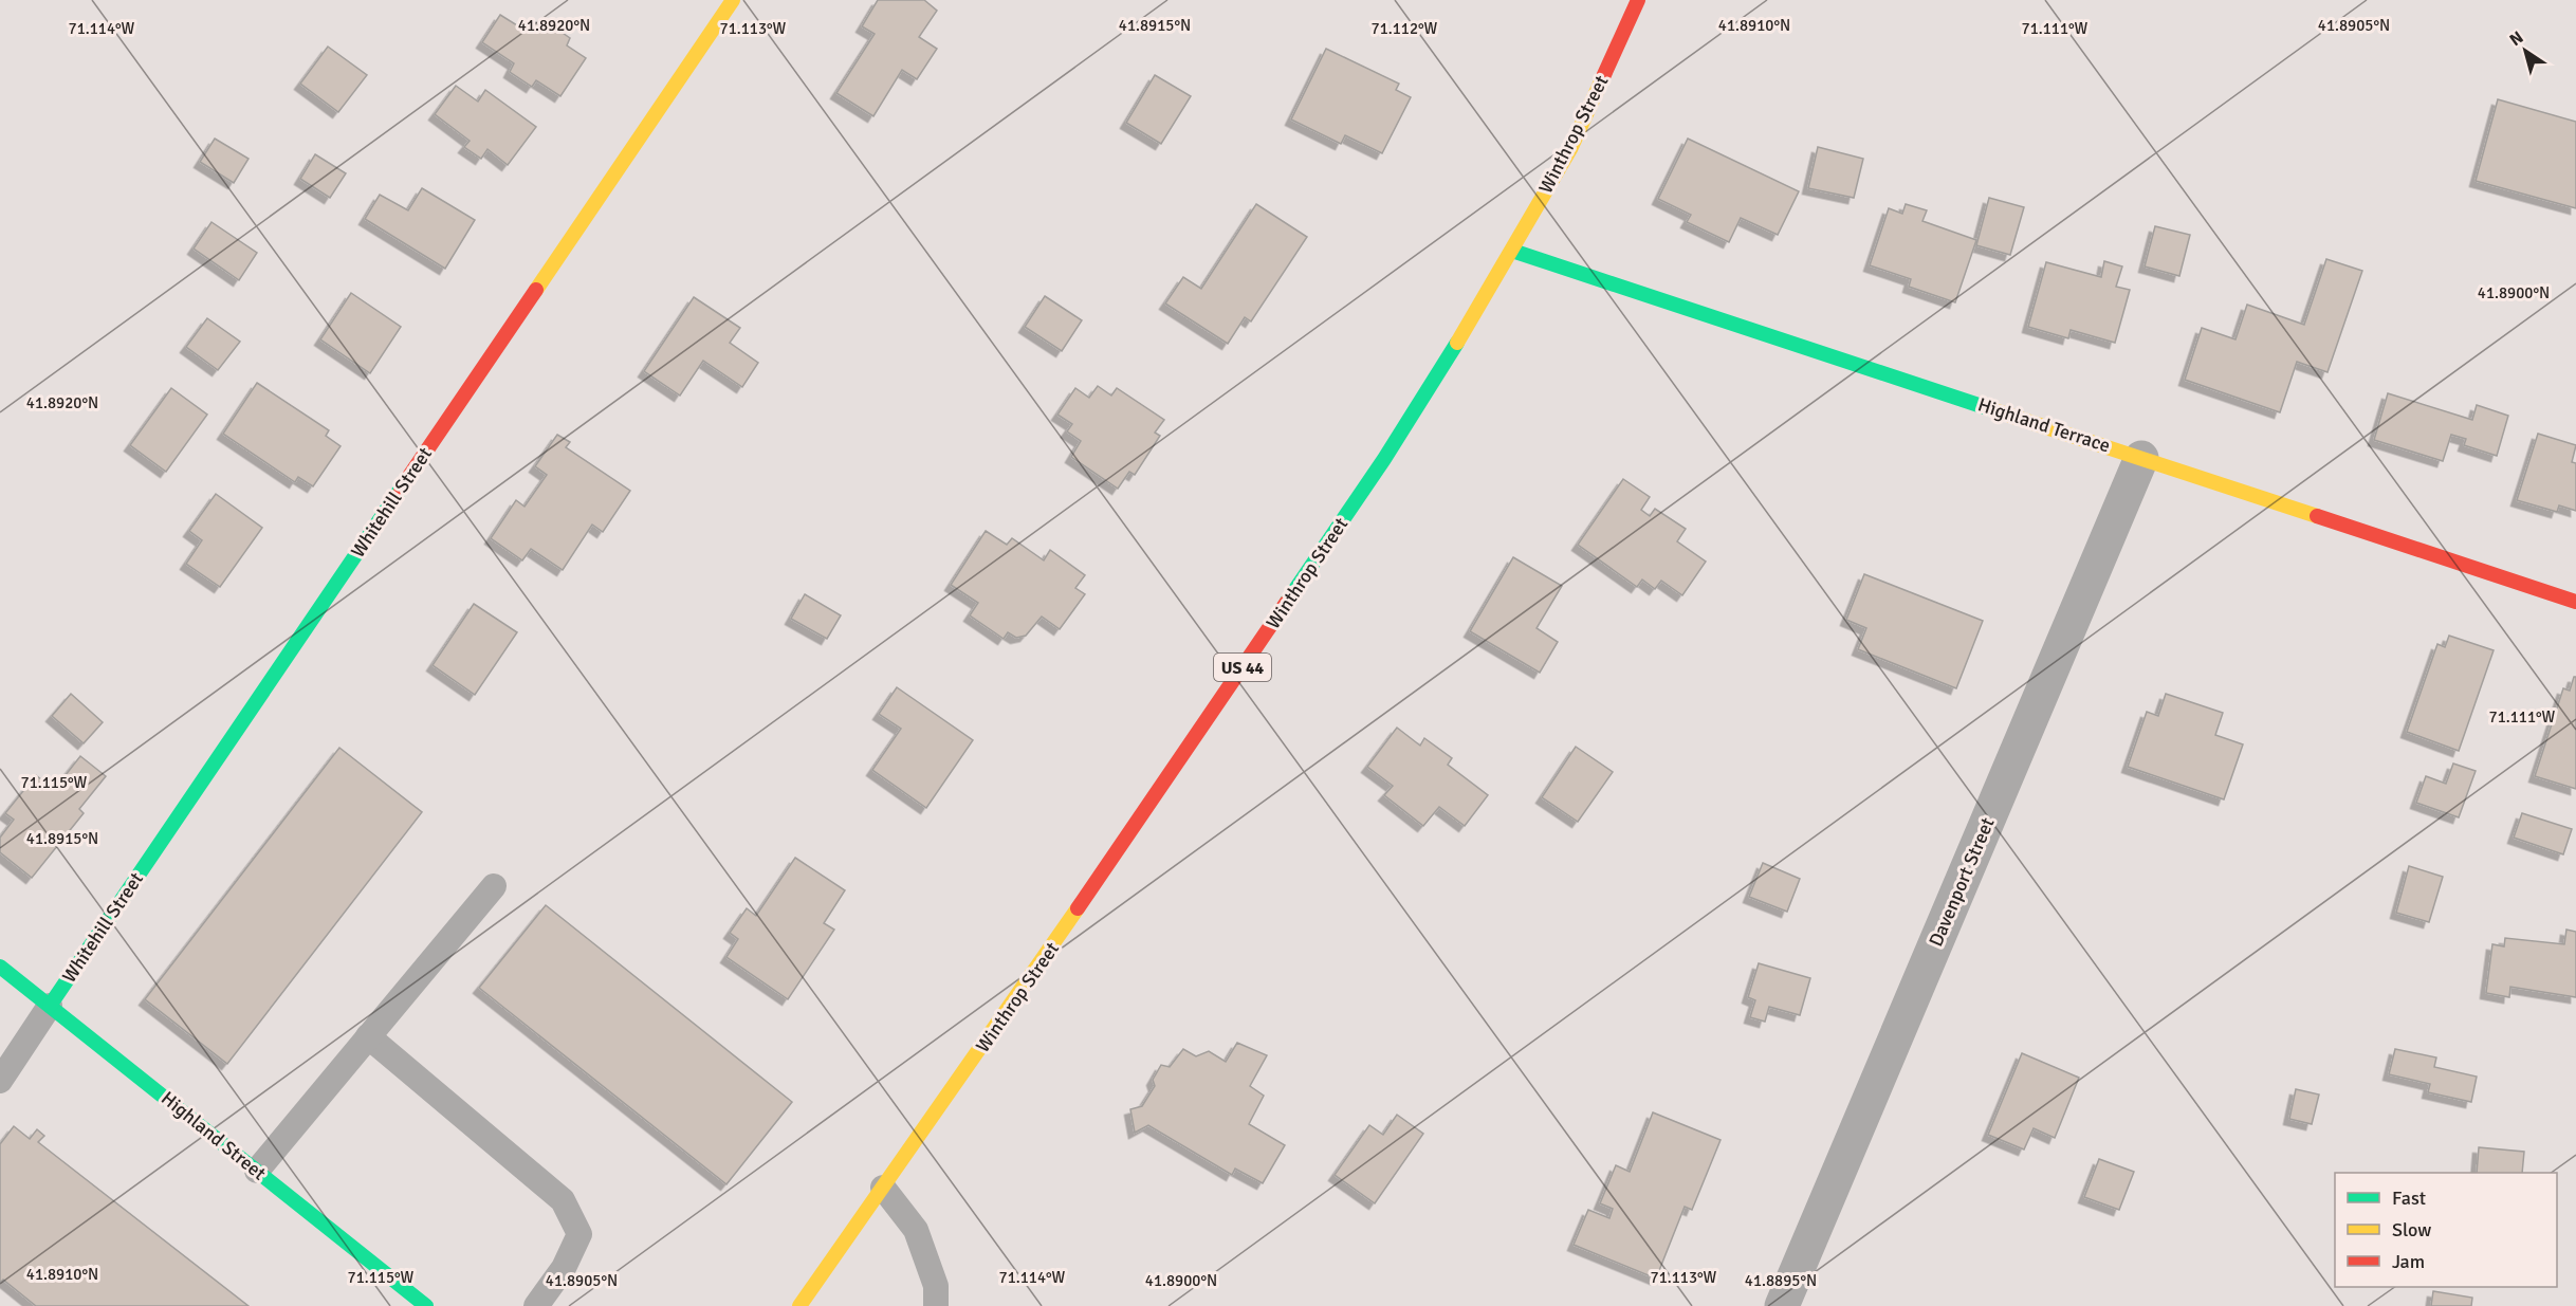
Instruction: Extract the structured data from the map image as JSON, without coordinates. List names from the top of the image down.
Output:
{
  "streets": {
    "main road": [
      "Winthrop Street",
      "Highland Terrace",
      "Whitehill Street",
      "US 44",
      "Highland Street"
    ],
    "street": ["Davenport Street"]
  },
  "crossings": [
    ["Winthrop Street", "Highland Terrace"],
    ["Highland Terrace", "Davenport Street"],
    ["Whitehill Street", "Highland Street"]
  ],
  "legend": ["Fast", "Slow", "Jam"],
  "north": "top left",
  "coordinates": [
    "41.8920°N",
    "41.8915°N",
    "41.8910°N",
    "41.8905°N",
    "71.114°W",
    "71.113°W",
    "71.112°W",
    "71.111°W",
    "41.8900°N",
    "71.115°W",
    "41.8895°N"
  ]
}
